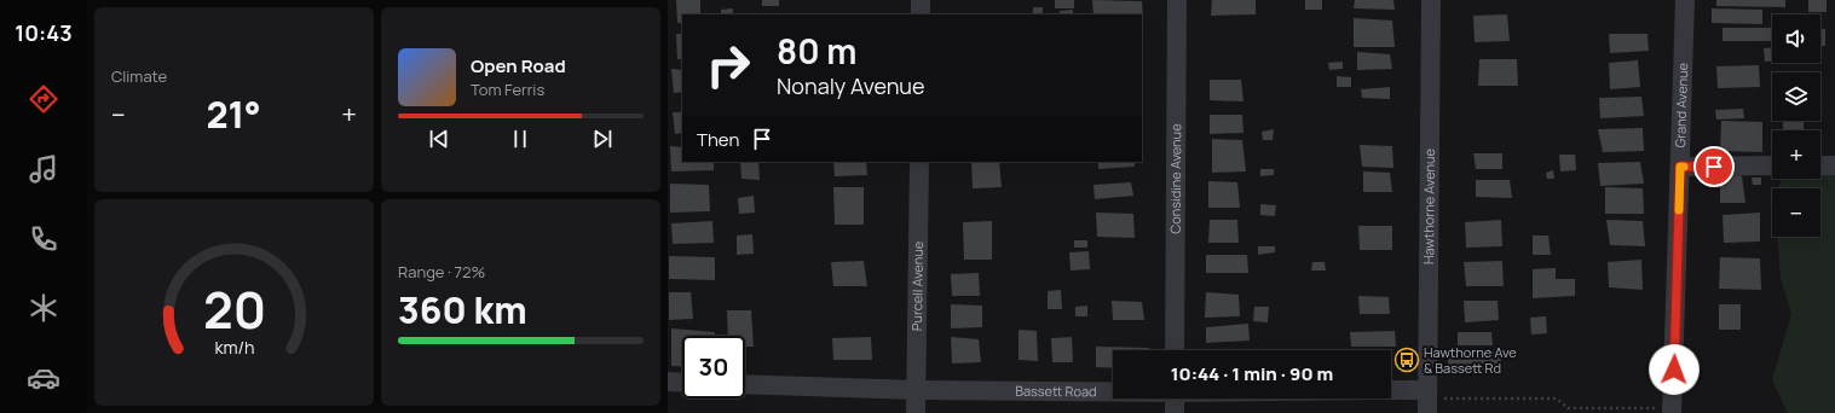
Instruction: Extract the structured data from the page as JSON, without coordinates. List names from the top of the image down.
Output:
{
  "streets": {
    "street": [
      "Grand Avenue",
      "Considine Avenue",
      "Hawthorne Avenue",
      "Purcell Avenue",
      "Bassett Road"
    ]
  },
  "crossings": [
    ["Purcell Avenue", "Bassett Road"]
  ],
  "places": {
    "bus stop": ["Hawthorne Ave & Bassett Rd"]
  },
  "page": {
    "tabs": "10:43",
    "tile": [
      "Climate",
      ["Range · 72%", "360 km"]
    ],
    "map_buttons": ["+", "−"],
    "turn": ["80 m", "Nonaly Avenue"],
    "song": ["Open Road", "Tom Ferris"],
    "heat": ["−", "21°", "+"],
    "then": "Then",
    "limit": "30",
    "trip": "10:44 · 1 min · 90 m",
    "gauge": ["20", "km/h"]
  }
}
